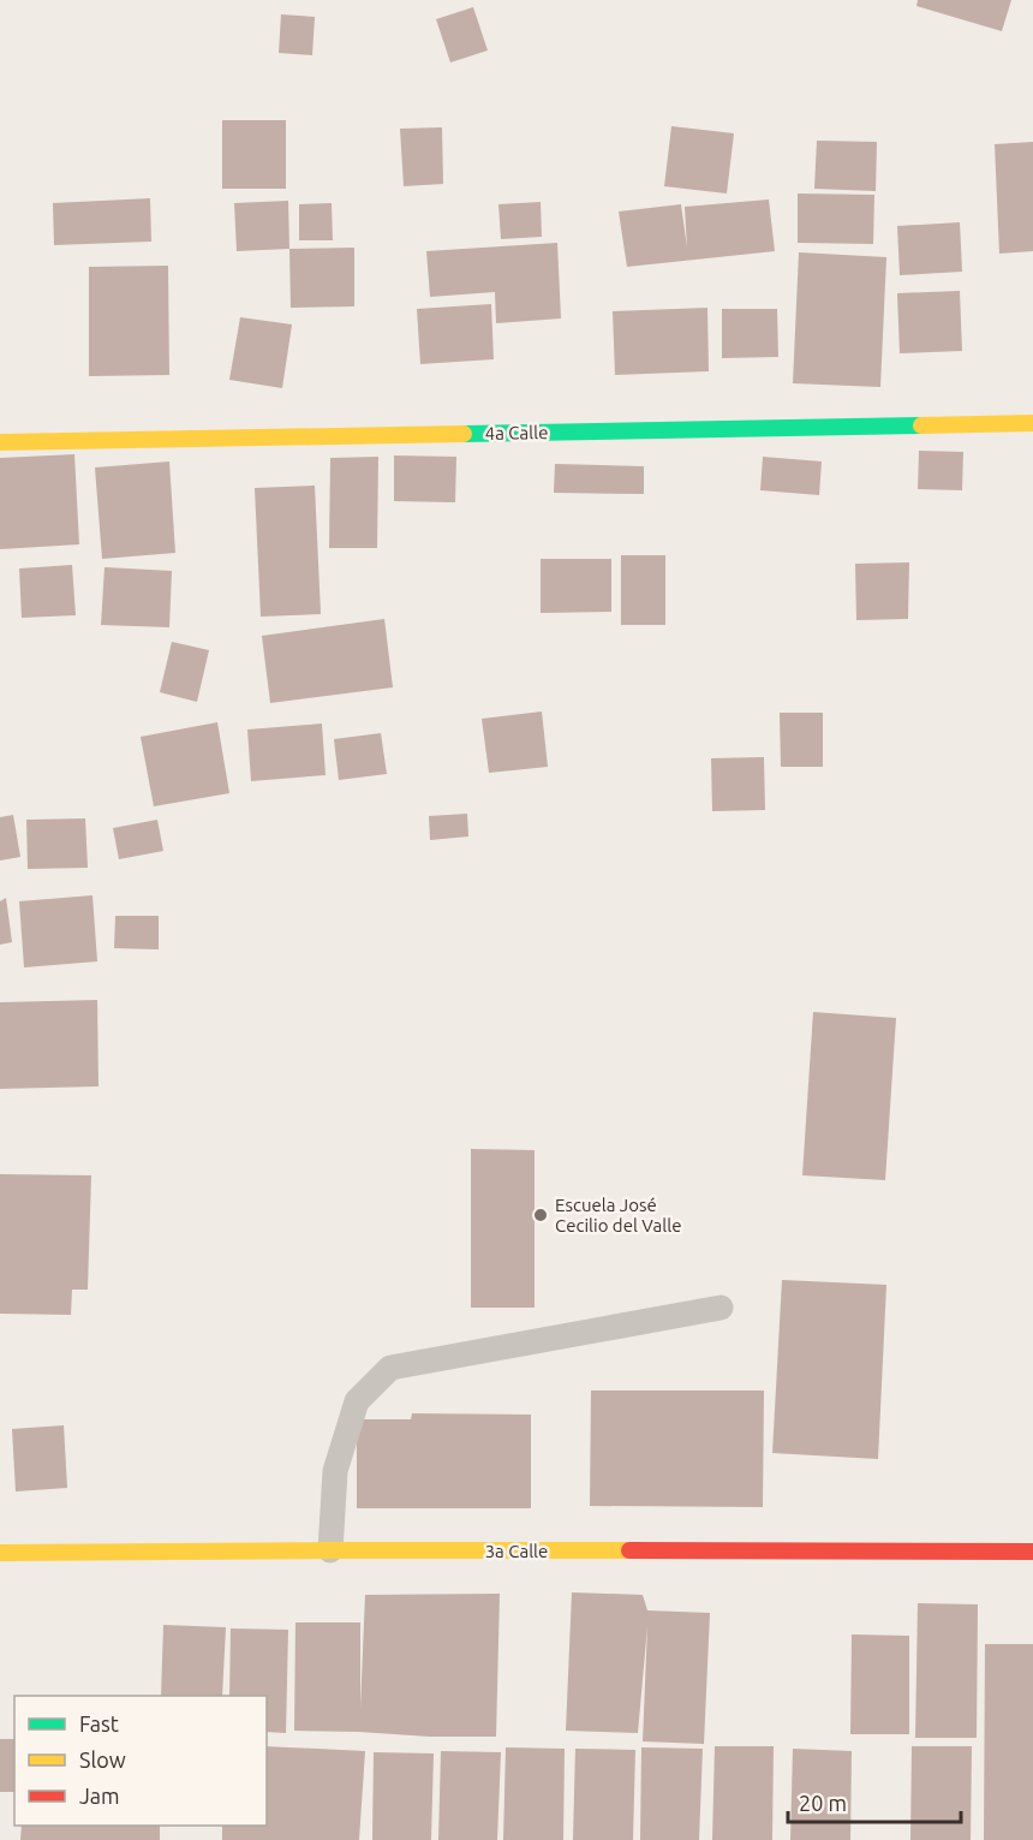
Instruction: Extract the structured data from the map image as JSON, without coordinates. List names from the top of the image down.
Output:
{
  "streets": {
    "street": ["4a Calle", "3a Calle"]
  },
  "places": ["Escuela José Cecilio del Valle"],
  "legend": ["Fast", "Slow", "Jam"],
  "scale_bar": "20 m"
}
